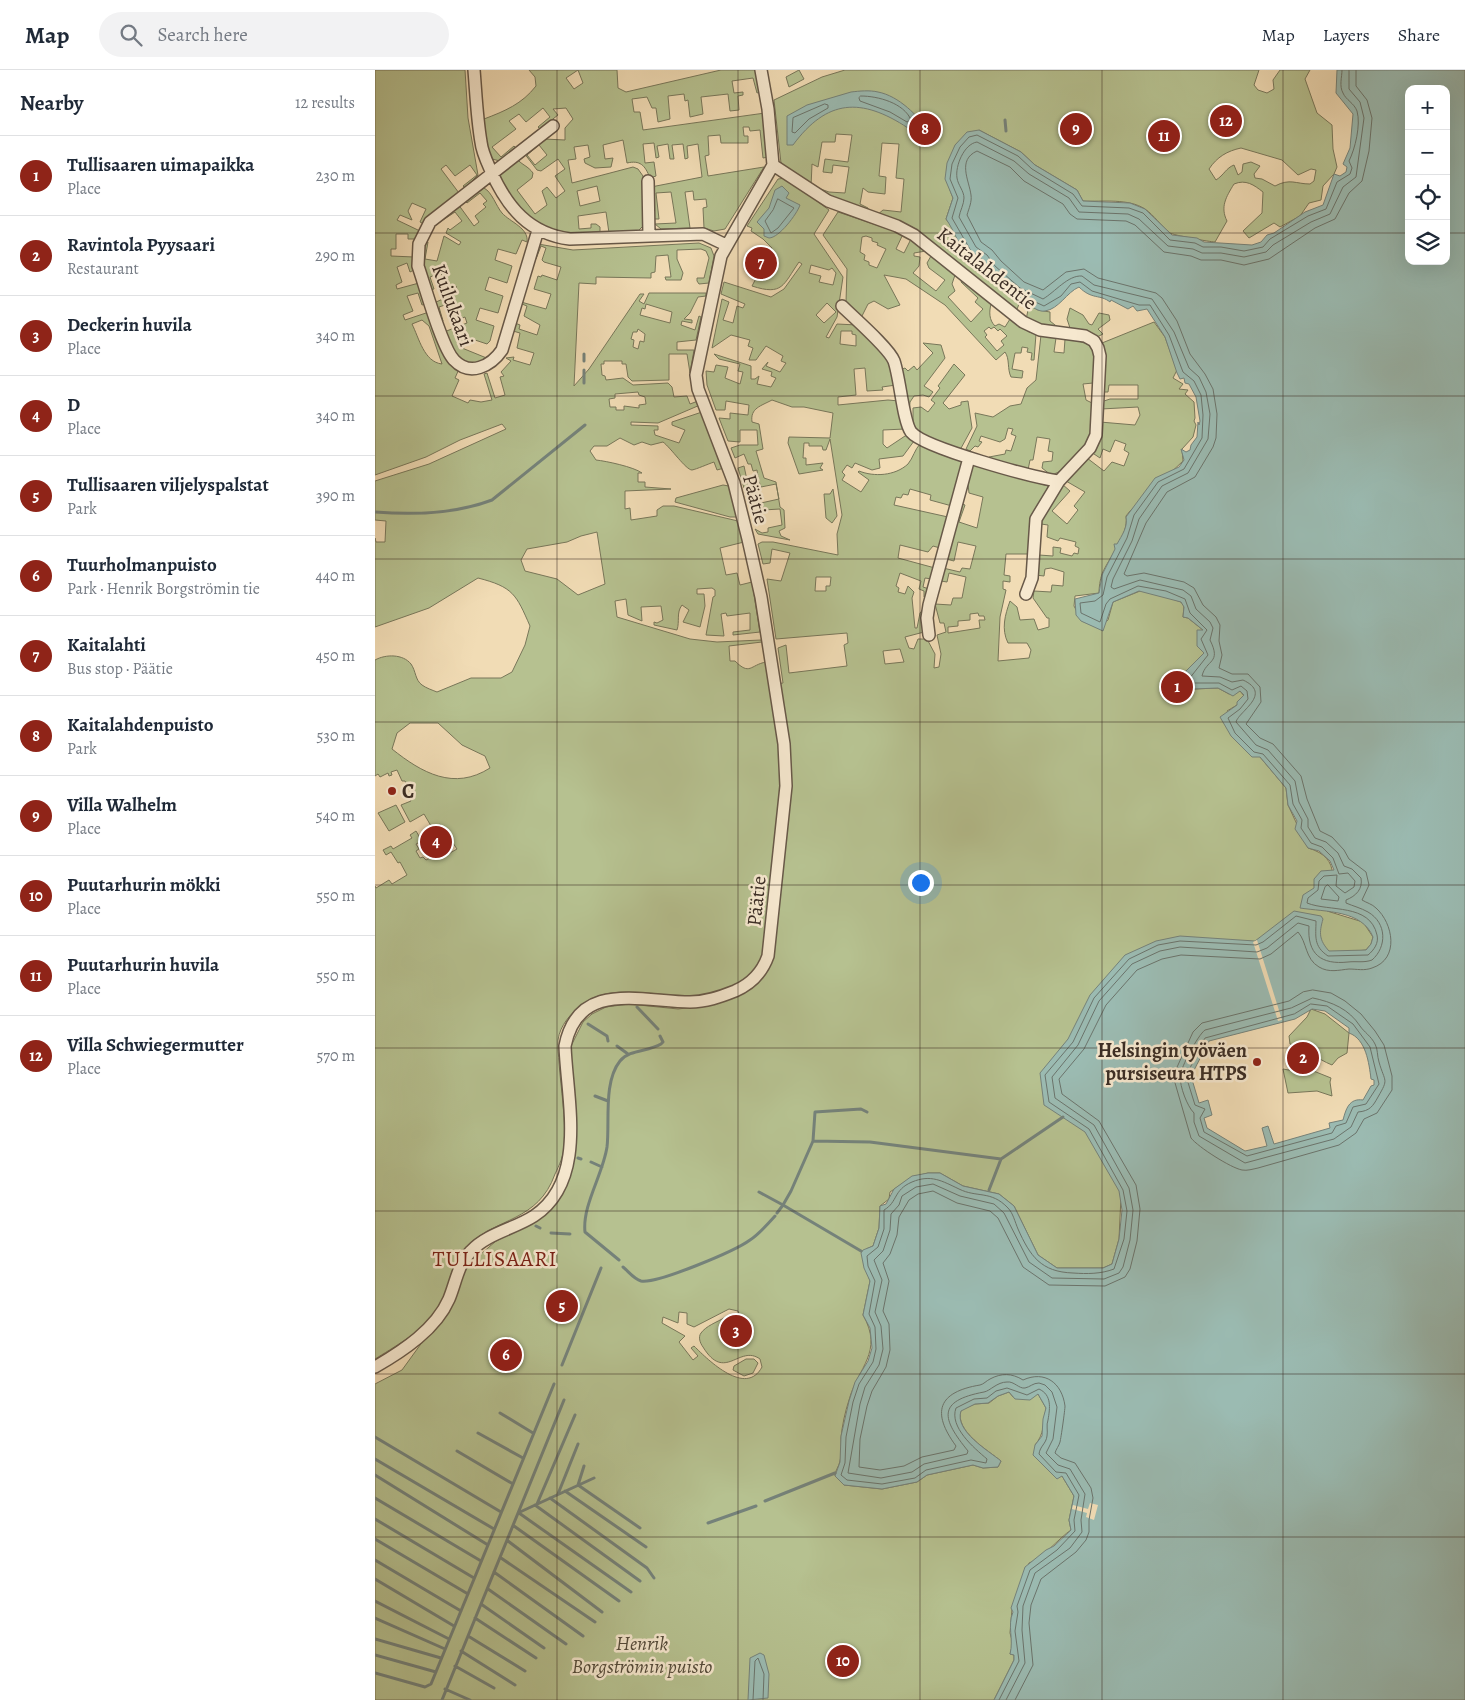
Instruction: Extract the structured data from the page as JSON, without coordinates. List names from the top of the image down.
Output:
{
  "streets": {
    "street": ["Kaitalahdentie", "Kuilukaari", "Päätie"]
  },
  "crossings": [
    ["Kaitalahdentie", "Päätie"]
  ],
  "districts": ["TULLISAARI"],
  "parks": ["Henrik Borgströmin puisto"],
  "places": ["C", "Helsingin työväen pursiseura HTPS"],
  "page": {
    "header": "Map",
    "search": "Search here",
    "nav": ["Map", "Layers", "Share"],
    "heading": ["Nearby", "12 results"],
    "map_buttons": ["+", "−"],
    "pins": [
      "12",
      "8",
      "9",
      "11",
      "7",
      "1",
      "4",
      "2",
      "5",
      "3",
      "6",
      "10"
    ],
    "list": [
      {
        "mark": "1",
        "name": "Tullisaaren uimapaikka",
        "note": "Place",
        "value": "230 m"
      },
      {
        "mark": "2",
        "name": "Ravintola Pyysaari",
        "note": "Restaurant",
        "value": "290 m"
      },
      {
        "mark": "3",
        "name": "Deckerin huvila",
        "note": "Place",
        "value": "340 m"
      },
      {
        "mark": "4",
        "name": "D",
        "note": "Place",
        "value": "340 m"
      },
      {
        "mark": "5",
        "name": "Tullisaaren viljelyspalstat",
        "note": "Park",
        "value": "390 m"
      },
      {
        "mark": "6",
        "name": "Tuurholmanpuisto",
        "note": "Park · Henrik Borgströmin tie",
        "value": "440 m"
      },
      {
        "mark": "7",
        "name": "Kaitalahti",
        "note": "Bus stop · Päätie",
        "value": "450 m"
      },
      {
        "mark": "8",
        "name": "Kaitalahdenpuisto",
        "note": "Park",
        "value": "530 m"
      },
      {
        "mark": "9",
        "name": "Villa Walhelm",
        "note": "Place",
        "value": "540 m"
      },
      {
        "mark": "10",
        "name": "Puutarhurin mökki",
        "note": "Place",
        "value": "550 m"
      },
      {
        "mark": "11",
        "name": "Puutarhurin huvila",
        "note": "Place",
        "value": "550 m"
      },
      {
        "mark": "12",
        "name": "Villa Schwiegermutter",
        "note": "Place",
        "value": "570 m"
      }
    ]
  }
}
